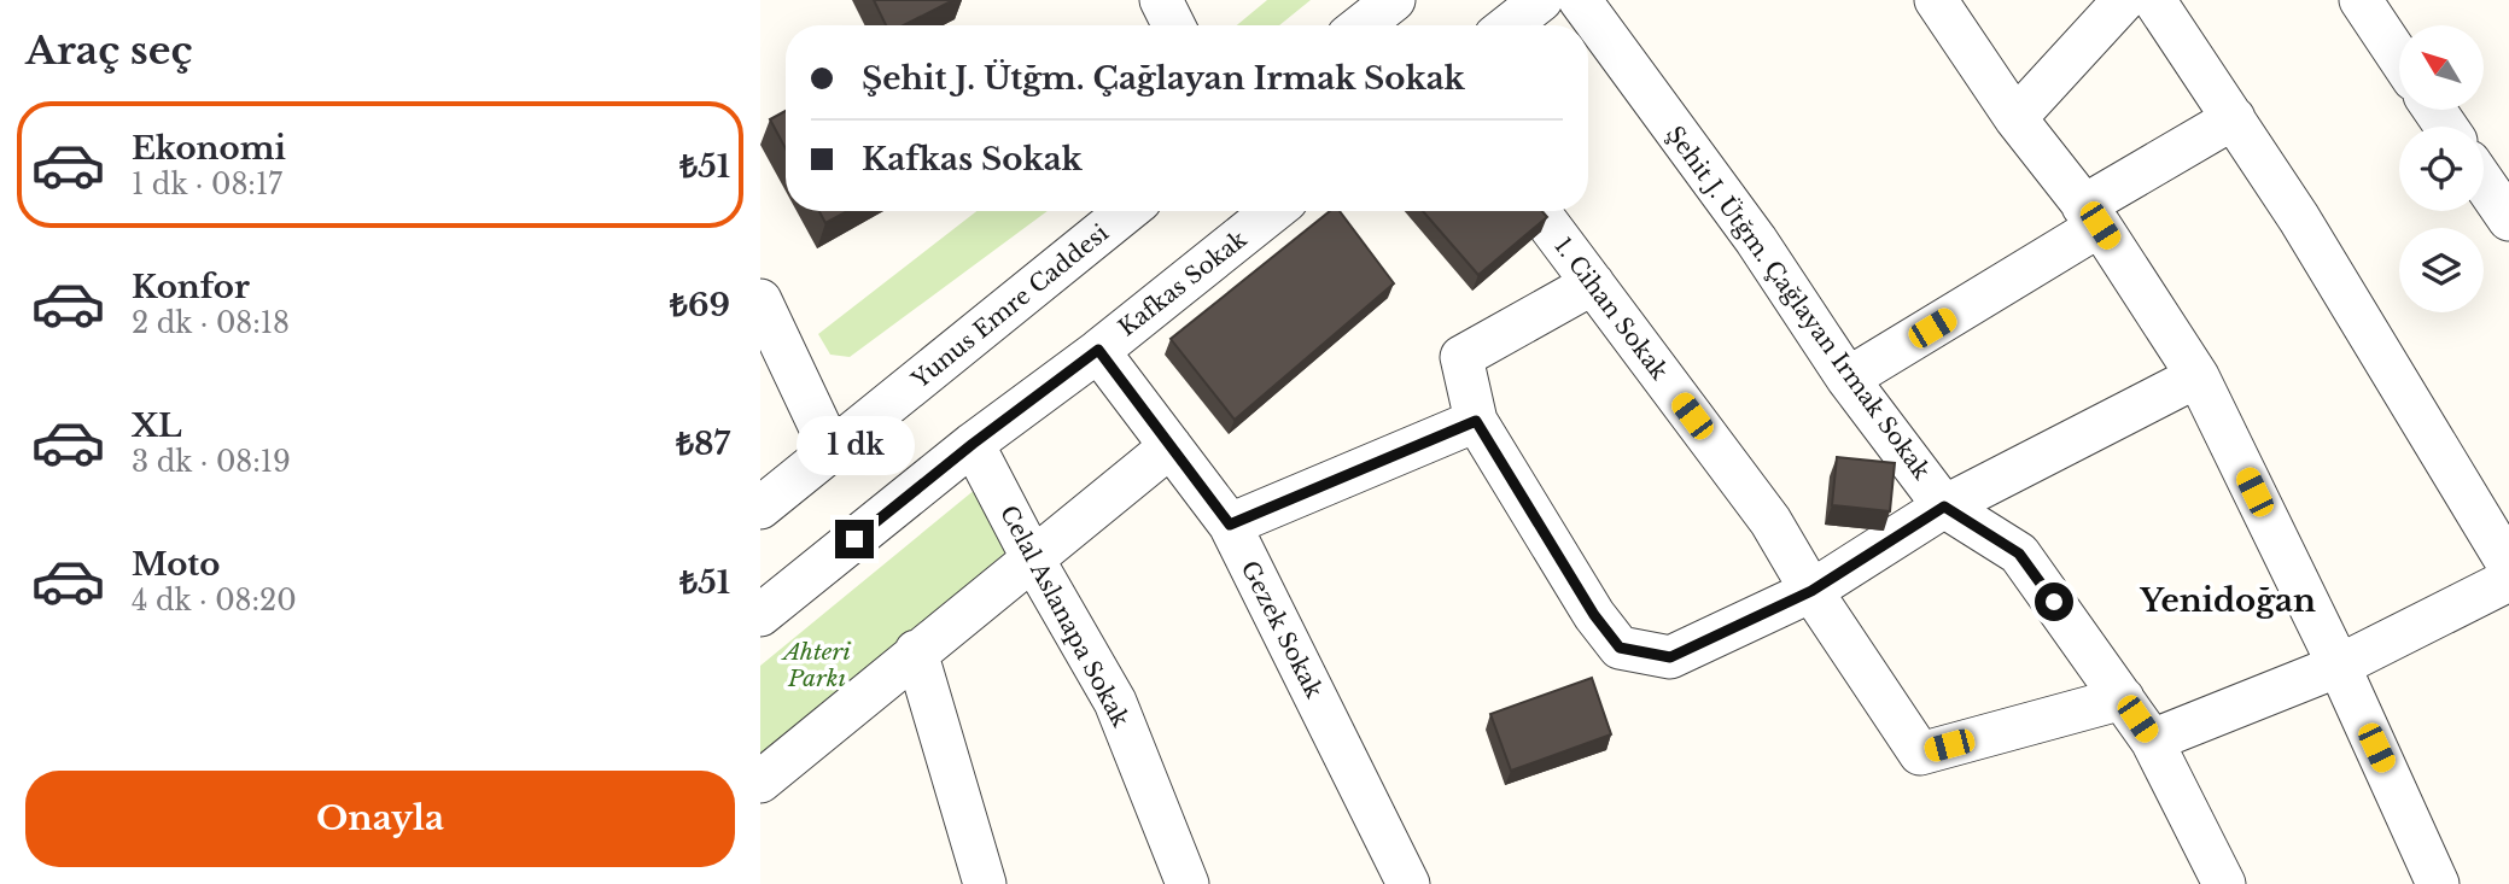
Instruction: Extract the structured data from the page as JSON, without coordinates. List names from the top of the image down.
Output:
{
  "streets": {
    "street": [
      "Kafkas Sokak",
      "Şehit J. Ütğm. Çağlayan Irmak Sokak",
      "Yunus Emre Caddesi",
      "1. Cihan Sokak",
      "Celal Aslanapa Sokak",
      "Gezek Sokak"
    ]
  },
  "crossings": [
    ["Kafkas Sokak", "Celal Aslanapa Sokak"],
    ["Kafkas Sokak", "Gezek Sokak"],
    ["Şehit J. Ütğm. Çağlayan Irmak Sokak", "1. Cihan Sokak"]
  ],
  "districts": ["Yenidoğan"],
  "parks": ["Ahteri Parkı"],
  "north": "top left",
  "page": {
    "heading": "Araç seç",
    "banner": ["Şehit J. Ütğm. Çağlayan Irmak Sokak", "Kafkas Sokak"],
    "list": [
      {
        "name": "Ekonomi",
        "note": "1 dk · 08:17",
        "value": "₺51"
      },
      {
        "name": "Konfor",
        "note": "2 dk · 08:18",
        "value": "₺69"
      },
      {
        "name": "XL",
        "note": "3 dk · 08:19",
        "value": "₺87"
      },
      {
        "name": "Moto",
        "note": "4 dk · 08:20",
        "value": "₺51"
      }
    ],
    "bubble": "1 dk",
    "buttons": "Onayla"
  }
}
